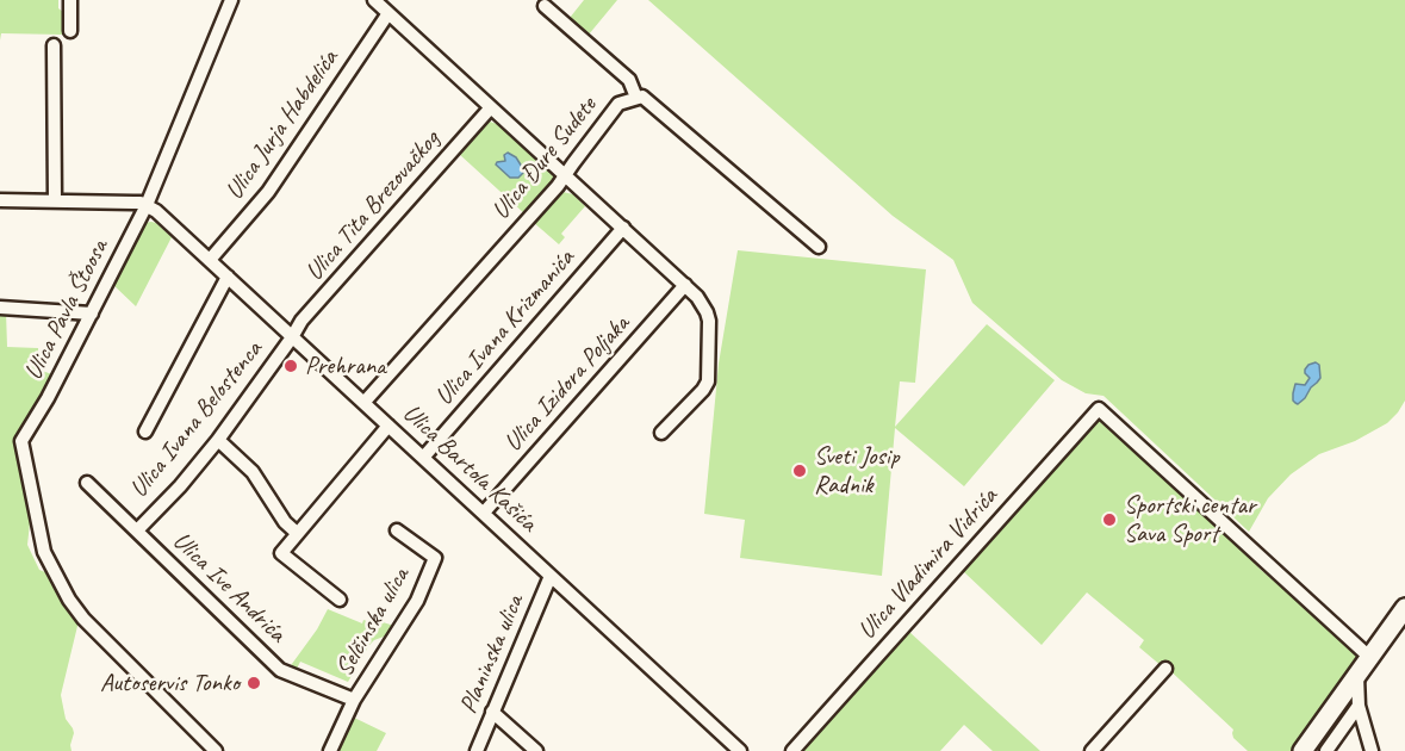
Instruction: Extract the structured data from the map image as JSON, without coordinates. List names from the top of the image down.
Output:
{
  "streets": {
    "street": [
      "Ulica Jurja Habdelića",
      "Ulica Đure Sudete",
      "Ulica Tita Brezovačkog",
      "Ulica Pavla Štoosa",
      "Ulica Ivana Krizmanića",
      "Ulica Izidora Poljaka",
      "Ulica Ivana Belostenca",
      "Ulica Bartola Kašića",
      "Ulica Vladimira Vidrića",
      "Ulica Ive Andrića",
      "Selčinska ulica",
      "Planinska ulica"
    ]
  },
  "crossings": [
    ["Ulica Jurja Habdelića", "Ulica Bartola Kašića"],
    ["Ulica Đure Sudete", "Ulica Bartola Kašića"],
    ["Ulica Tita Brezovačkog", "Ulica Ivana Belostenca"],
    ["Ulica Tita Brezovačkog", "Ulica Bartola Kašića"],
    ["Ulica Pavla Štoosa", "Ulica Bartola Kašića"],
    ["Ulica Ivana Krizmanića", "Ulica Bartola Kašića"],
    ["Ulica Izidora Poljaka", "Ulica Bartola Kašića"],
    ["Ulica Ivana Belostenca", "Ulica Bartola Kašića"],
    ["Ulica Ivana Belostenca", "Ulica Ive Andrića"],
    ["Ulica Bartola Kašića", "Planinska ulica"],
    ["Ulica Ive Andrića", "Selčinska ulica"]
  ],
  "places": [
    "Prehrana",
    "Sveti Josip Radnik",
    "Sportski centar Sava Sport",
    "Autoservis Tonko"
  ]
}
